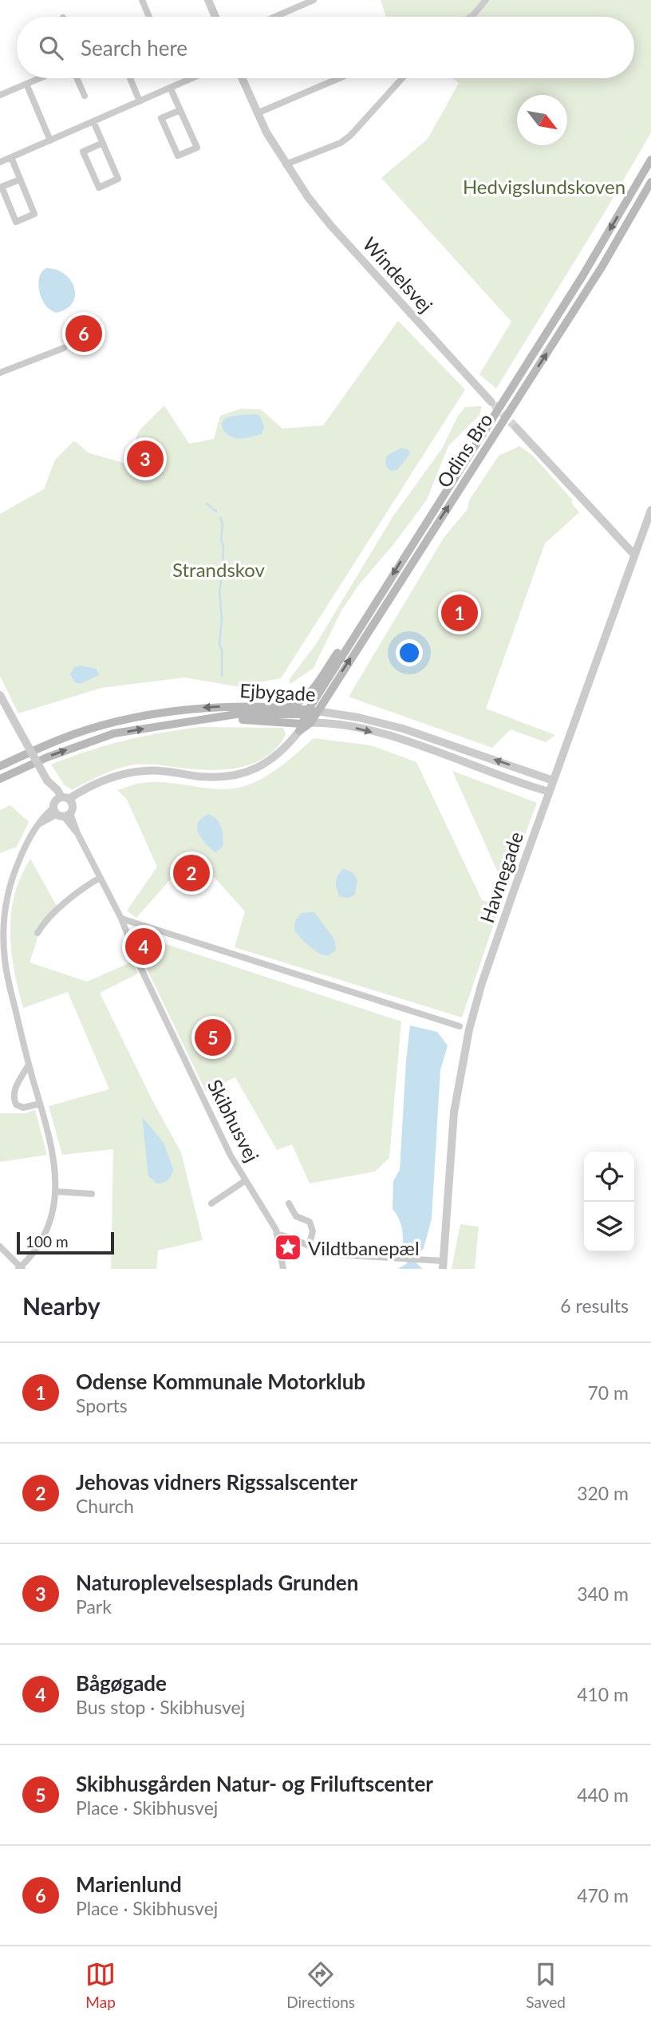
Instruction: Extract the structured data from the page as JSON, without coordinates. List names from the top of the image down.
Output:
{
  "streets": {
    "main road": ["Odins Bro", "Ejbygade"],
    "street": ["Windelsvej", "Havnegade", "Skibhusvej"]
  },
  "crossings": [
    ["Odins Bro", "Ejbygade"],
    ["Odins Bro", "Skibhusvej"],
    ["Ejbygade", "Havnegade"]
  ],
  "parks": ["Hedvigslundskoven", "Strandskov"],
  "places": {
    "place": ["Vildtbanepæl"]
  },
  "scale_bar": "100 m",
  "north": "bottom right",
  "page": {
    "search": "Search here",
    "pins": [
      "6",
      "3",
      "1",
      "2",
      "4",
      "5"
    ],
    "scale": "100 m",
    "heading": ["Nearby", "6 results"],
    "list": [
      {
        "mark": "1",
        "name": "Odense Kommunale Motorklub",
        "note": "Sports",
        "value": "70 m"
      },
      {
        "mark": "2",
        "name": "Jehovas vidners Rigssalscenter",
        "note": "Church",
        "value": "320 m"
      },
      {
        "mark": "3",
        "name": "Naturoplevelsesplads Grunden",
        "note": "Park",
        "value": "340 m"
      },
      {
        "mark": "4",
        "name": "Bågøgade",
        "note": "Bus stop · Skibhusvej",
        "value": "410 m"
      },
      {
        "mark": "5",
        "name": "Skibhusgården Natur- og Friluftscenter",
        "note": "Place · Skibhusvej",
        "value": "440 m"
      },
      {
        "mark": "6",
        "name": "Marienlund",
        "note": "Place · Skibhusvej",
        "value": "470 m"
      }
    ],
    "nav": ["Map", "Directions", "Saved"]
  }
}
